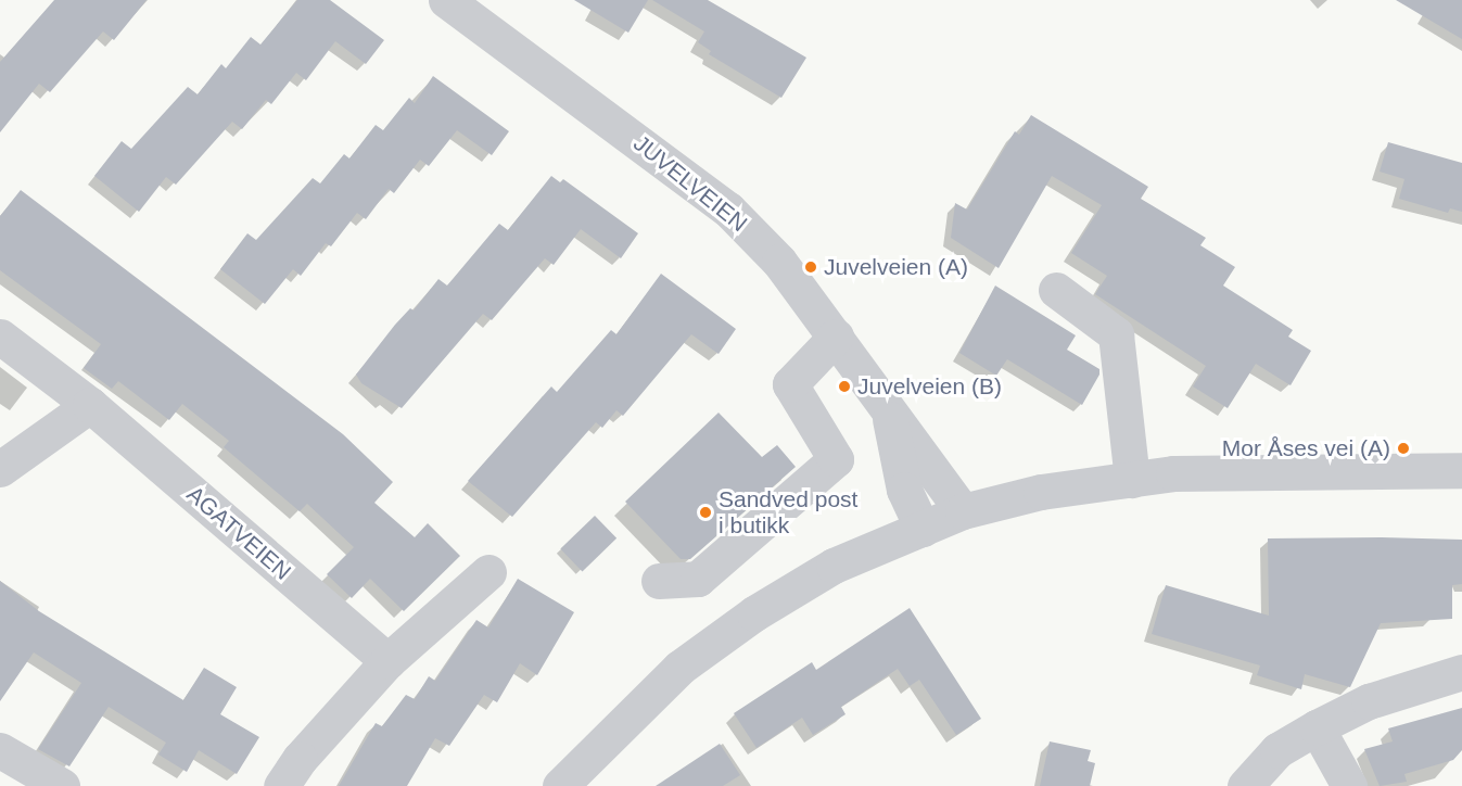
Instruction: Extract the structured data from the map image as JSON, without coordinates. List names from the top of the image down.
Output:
{
  "streets": {
    "street": ["JUVELVEIEN", "AGATVEIEN"]
  },
  "places": [
    "Juvelveien (A)",
    "Juvelveien (B)",
    "Mor Åses vei (A)",
    "Sandved post i butikk"
  ]
}
